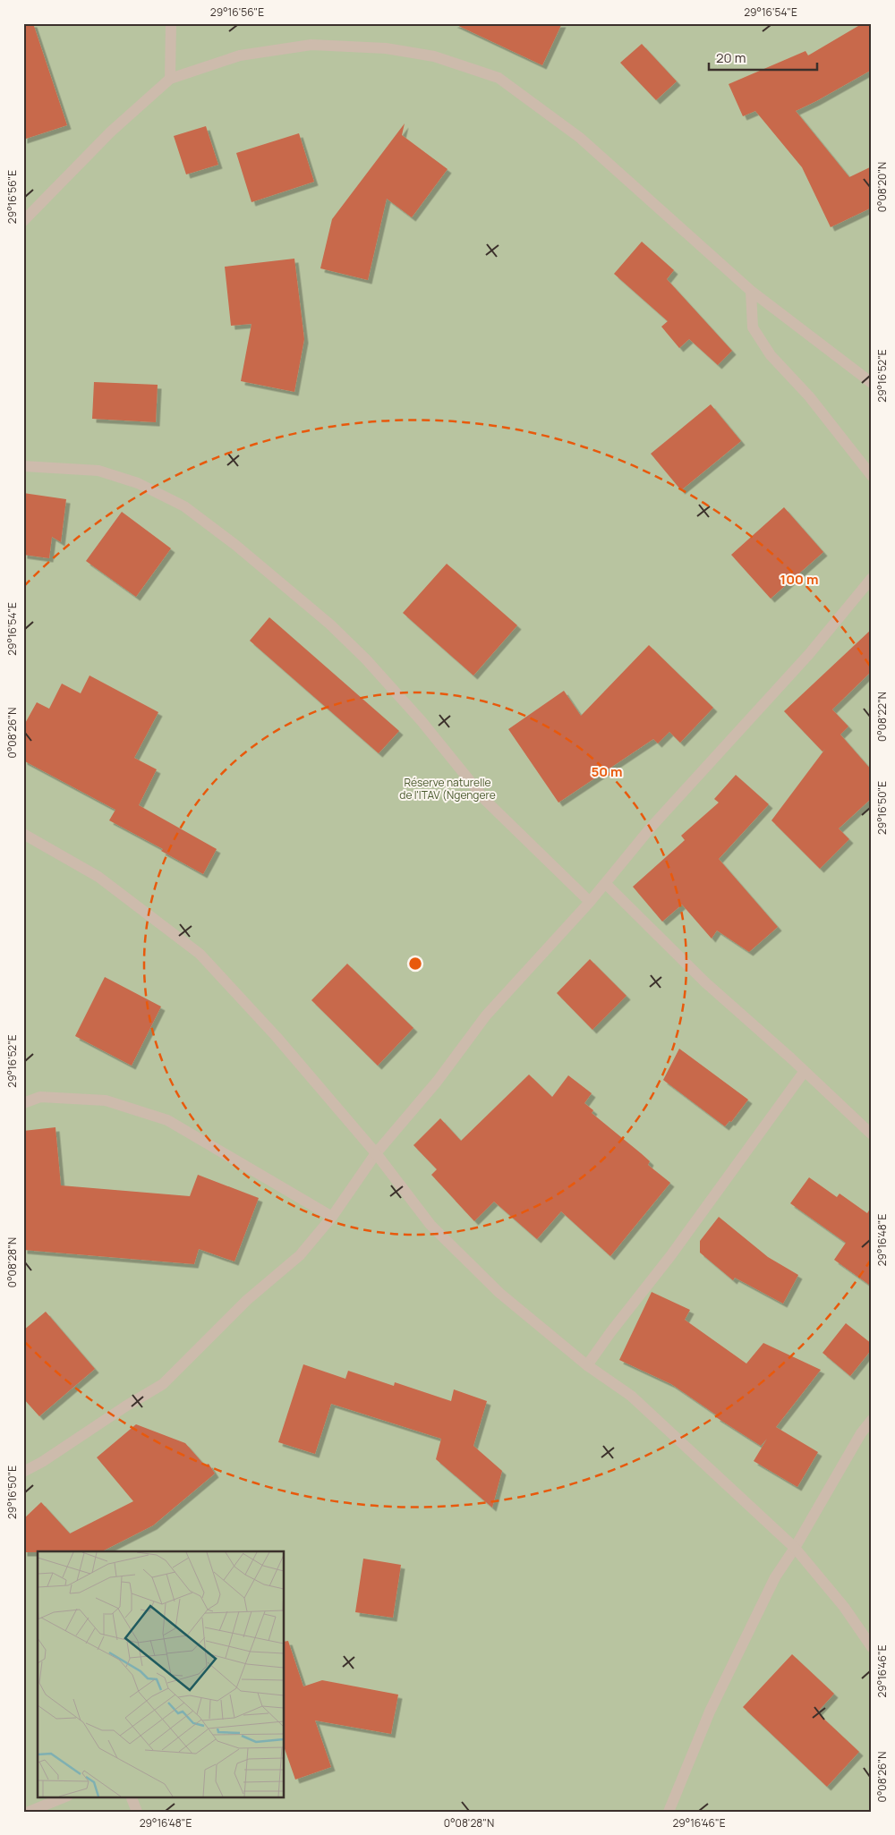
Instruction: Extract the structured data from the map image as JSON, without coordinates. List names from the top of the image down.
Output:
{
  "parks": ["Réserve naturelle de l'ITAV (Ngengere"],
  "scale_bar": "20 m",
  "coordinates": [
    "29°16'56\"E",
    "29°16'54\"E",
    "0°08'20\"N",
    "29°16'52\"E",
    "0°08'22\"N",
    "0°08'26\"N",
    "29°16'50\"E",
    "29°16'48\"E",
    "0°08'28\"N",
    "29°16'46\"E"
  ],
  "rings": ["100 m", "50 m"]
}
